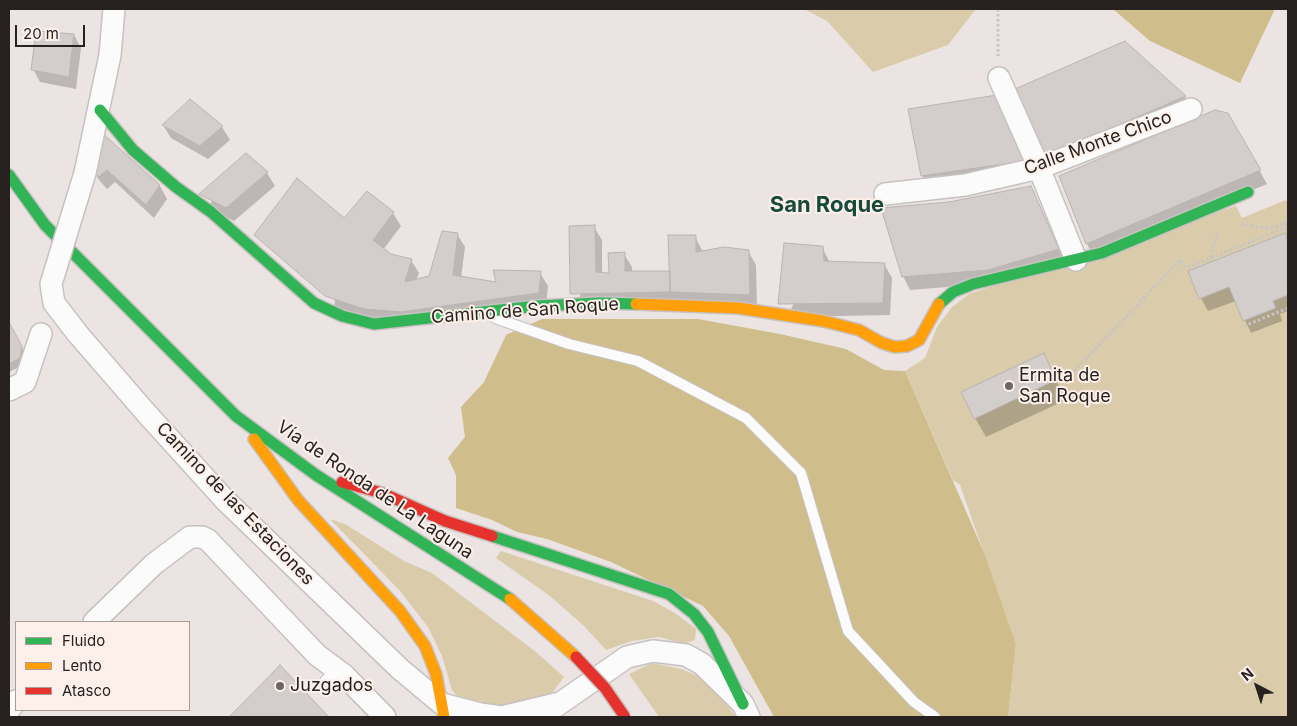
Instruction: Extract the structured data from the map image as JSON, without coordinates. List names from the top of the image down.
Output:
{
  "streets": {
    "main road": ["Camino de San Roque", "Vía de Ronda de La Laguna"],
    "street": ["Calle Monte Chico", "Camino de las Estaciones"]
  },
  "crossings": [
    ["Camino de San Roque", "Camino de las Estaciones"]
  ],
  "districts": ["San Roque"],
  "places": ["Ermita de San Roque", "Juzgados"],
  "legend": ["Fluido", "Lento", "Atasco"],
  "scale_bar": "20 m",
  "north": "top left"
}
